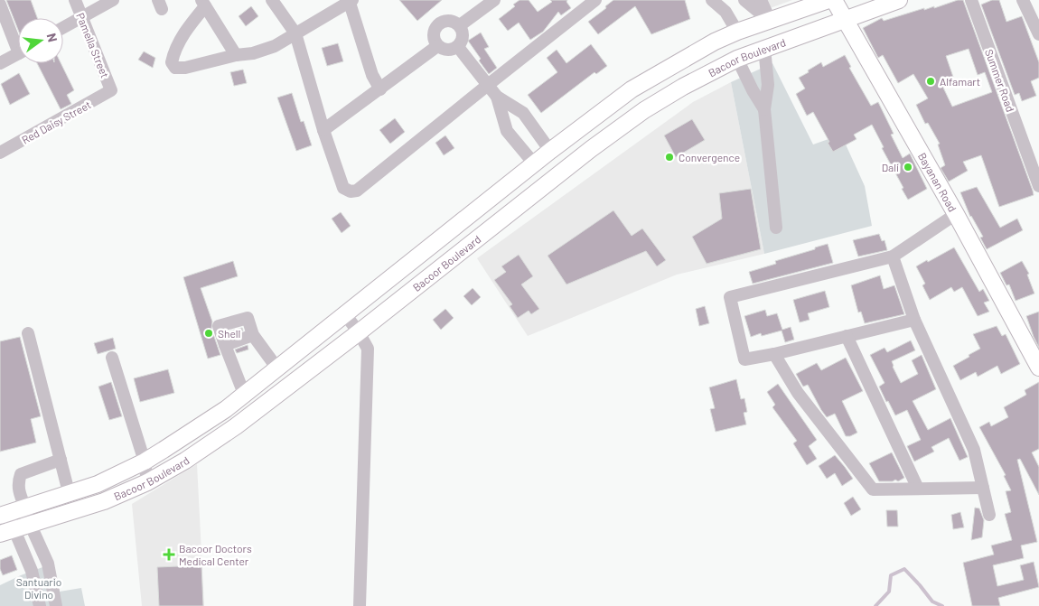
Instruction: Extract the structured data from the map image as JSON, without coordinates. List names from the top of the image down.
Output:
{
  "streets": {
    "main road": ["Bacoor Boulevard", "Bayanan Road"],
    "street": ["Pamella Street", "Summer Road", "Red Daisy Street"]
  },
  "crossings": [
    ["Pamella Street", "Red Daisy Street"],
    ["Bacoor Boulevard", "Bayanan Road"]
  ],
  "parks": ["Santuario Divino"],
  "places": {
    "other": [
      "Alfamart",
      "Convergence",
      "Dali",
      "Shell"
    ],
    "health": ["Bacoor Doctors Medical Center"]
  },
  "north": "right"
}
